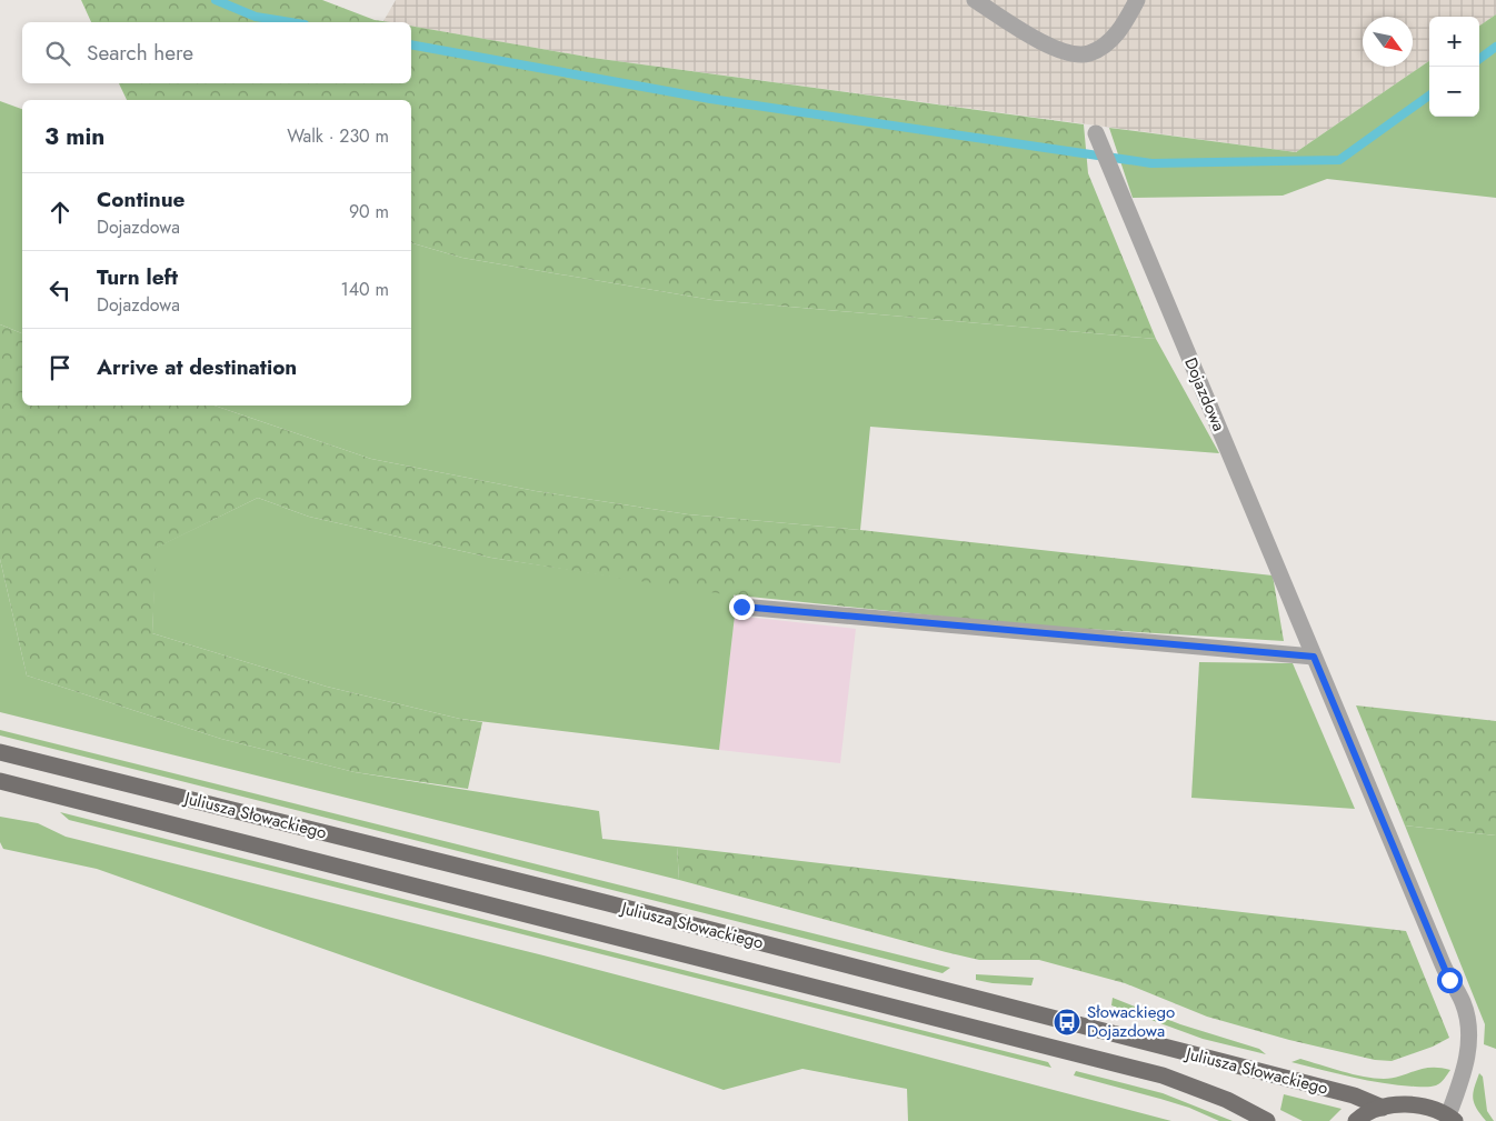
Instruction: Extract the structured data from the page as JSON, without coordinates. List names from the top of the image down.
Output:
{
  "streets": {
    "main road": ["Juliusza Słowackiego"],
    "street": ["Dojazdowa"]
  },
  "places": {
    "bus stop": ["Słowackiego Dojazdowa"]
  },
  "north": "bottom right",
  "page": {
    "map_buttons": ["+", "−"],
    "search": "Search here",
    "heading": ["3 min", "Walk · 230 m"],
    "list": [
      ["Continue", "Dojazdowa", "90 m"],
      ["Turn left", "Dojazdowa", "140 m"],
      "Arrive at destination"
    ]
  }
}
